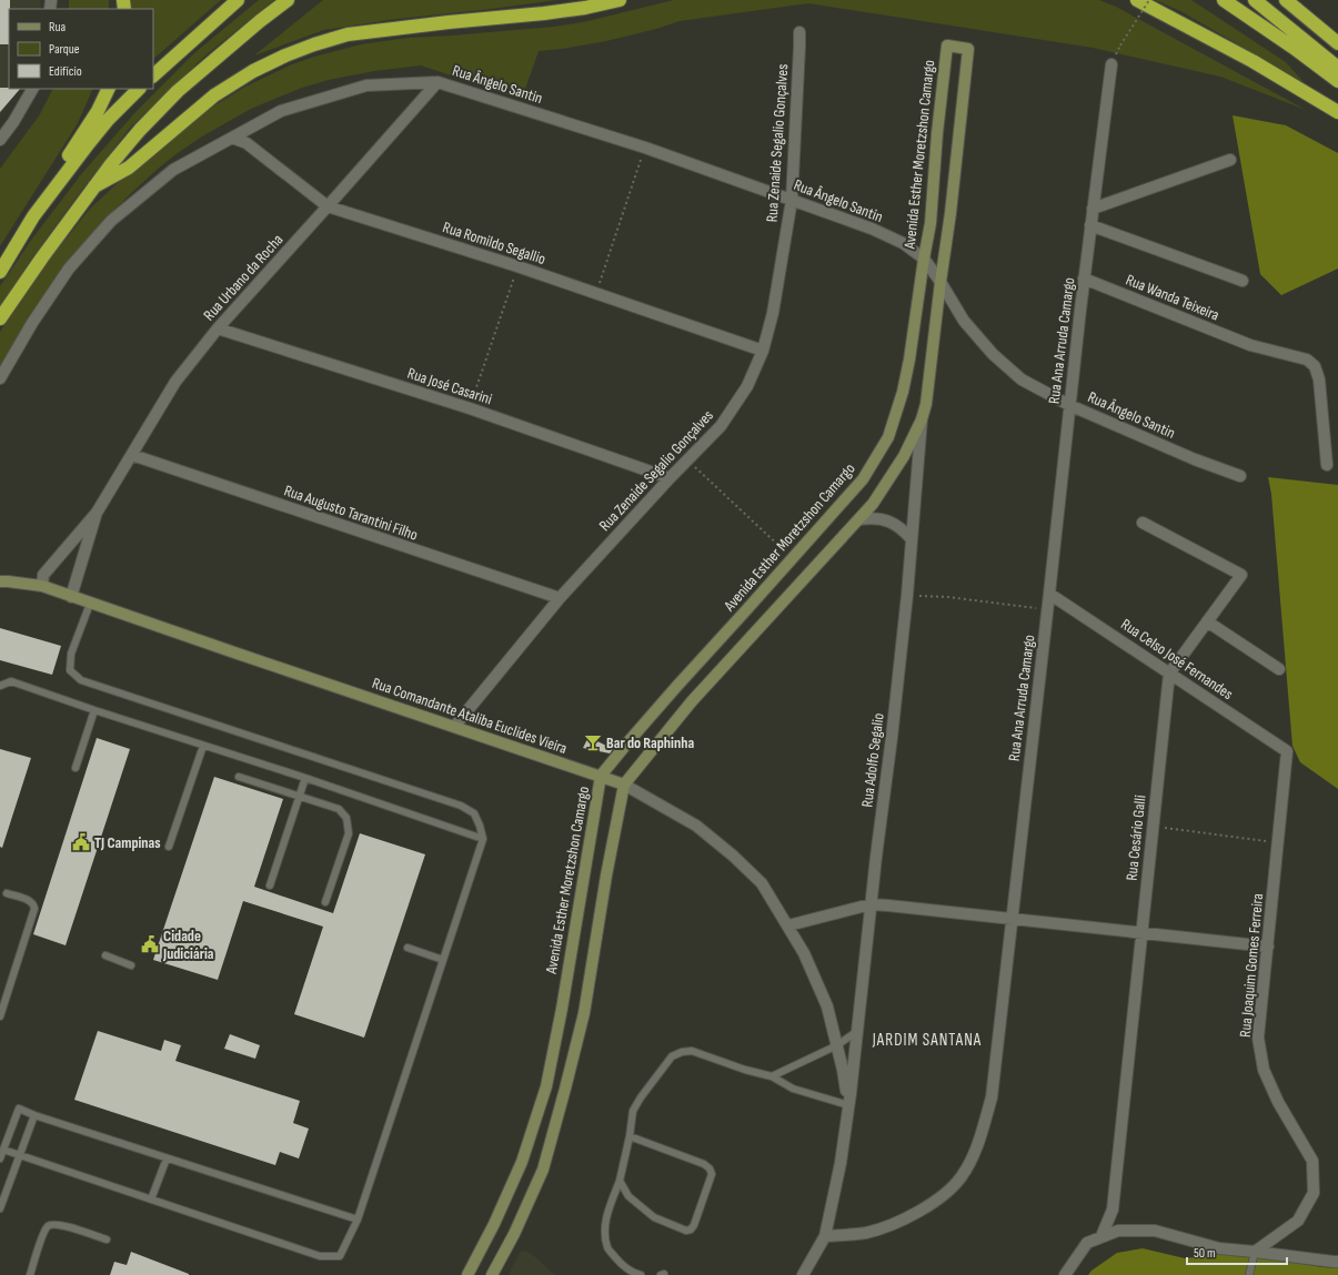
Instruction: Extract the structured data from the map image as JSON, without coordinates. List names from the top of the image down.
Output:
{
  "streets": {
    "street": [
      "Rua Ângelo Santin",
      "Rua Zenaide Segalio Gonçalves",
      "Avenida Esther Moretzshon Camargo",
      "Rua Romildo Segallio",
      "Rua Urbano da Rocha",
      "Rua Wanda Teixeira",
      "Rua Ana Arruda Camargo",
      "Rua José Casarini",
      "Rua Augusto Tarantini Filho",
      "Rua Celso José Fernandes",
      "Rua Comandante Ataliba Euclides Vieira",
      "Rua Adolfo Segalio",
      "Rua Cesário Galli",
      "Rua Joaquim Gomes Ferreira"
    ]
  },
  "crossings": [
    ["Rua Ângelo Santin", "Rua Zenaide Segalio Gonçalves"],
    ["Rua Ângelo Santin", "Avenida Esther Moretzshon Camargo"],
    ["Rua Ângelo Santin", "Rua Urbano da Rocha"],
    ["Rua Ângelo Santin", "Rua Ana Arruda Camargo"],
    ["Rua Zenaide Segalio Gonçalves", "Rua Romildo Segallio"],
    ["Rua Zenaide Segalio Gonçalves", "Rua José Casarini"],
    ["Rua Zenaide Segalio Gonçalves", "Rua Augusto Tarantini Filho"],
    ["Rua Zenaide Segalio Gonçalves", "Rua Comandante Ataliba Euclides Vieira"],
    ["Avenida Esther Moretzshon Camargo", "Rua Comandante Ataliba Euclides Vieira"],
    ["Avenida Esther Moretzshon Camargo", "Rua Adolfo Segalio"],
    ["Rua Romildo Segallio", "Rua Urbano da Rocha"],
    ["Rua Urbano da Rocha", "Rua José Casarini"],
    ["Rua Urbano da Rocha", "Rua Augusto Tarantini Filho"],
    ["Rua Urbano da Rocha", "Rua Comandante Ataliba Euclides Vieira"],
    ["Rua Wanda Teixeira", "Rua Ana Arruda Camargo"],
    ["Rua Ana Arruda Camargo", "Rua Celso José Fernandes"],
    ["Rua Ana Arruda Camargo", "Rua Adolfo Segalio"],
    ["Rua Celso José Fernandes", "Rua Cesário Galli"],
    ["Rua Celso José Fernandes", "Rua Joaquim Gomes Ferreira"],
    ["Rua Comandante Ataliba Euclides Vieira", "Rua Adolfo Segalio"]
  ],
  "districts": ["JARDIM SANTANA"],
  "places": {
    "bar": ["Bar do Raphinha"],
    "public building": ["TJ Campinas", "Cidade Judiciária"]
  },
  "legend": ["Rua", "Parque", "Edifício"],
  "scale_bar": "50 m"
}
